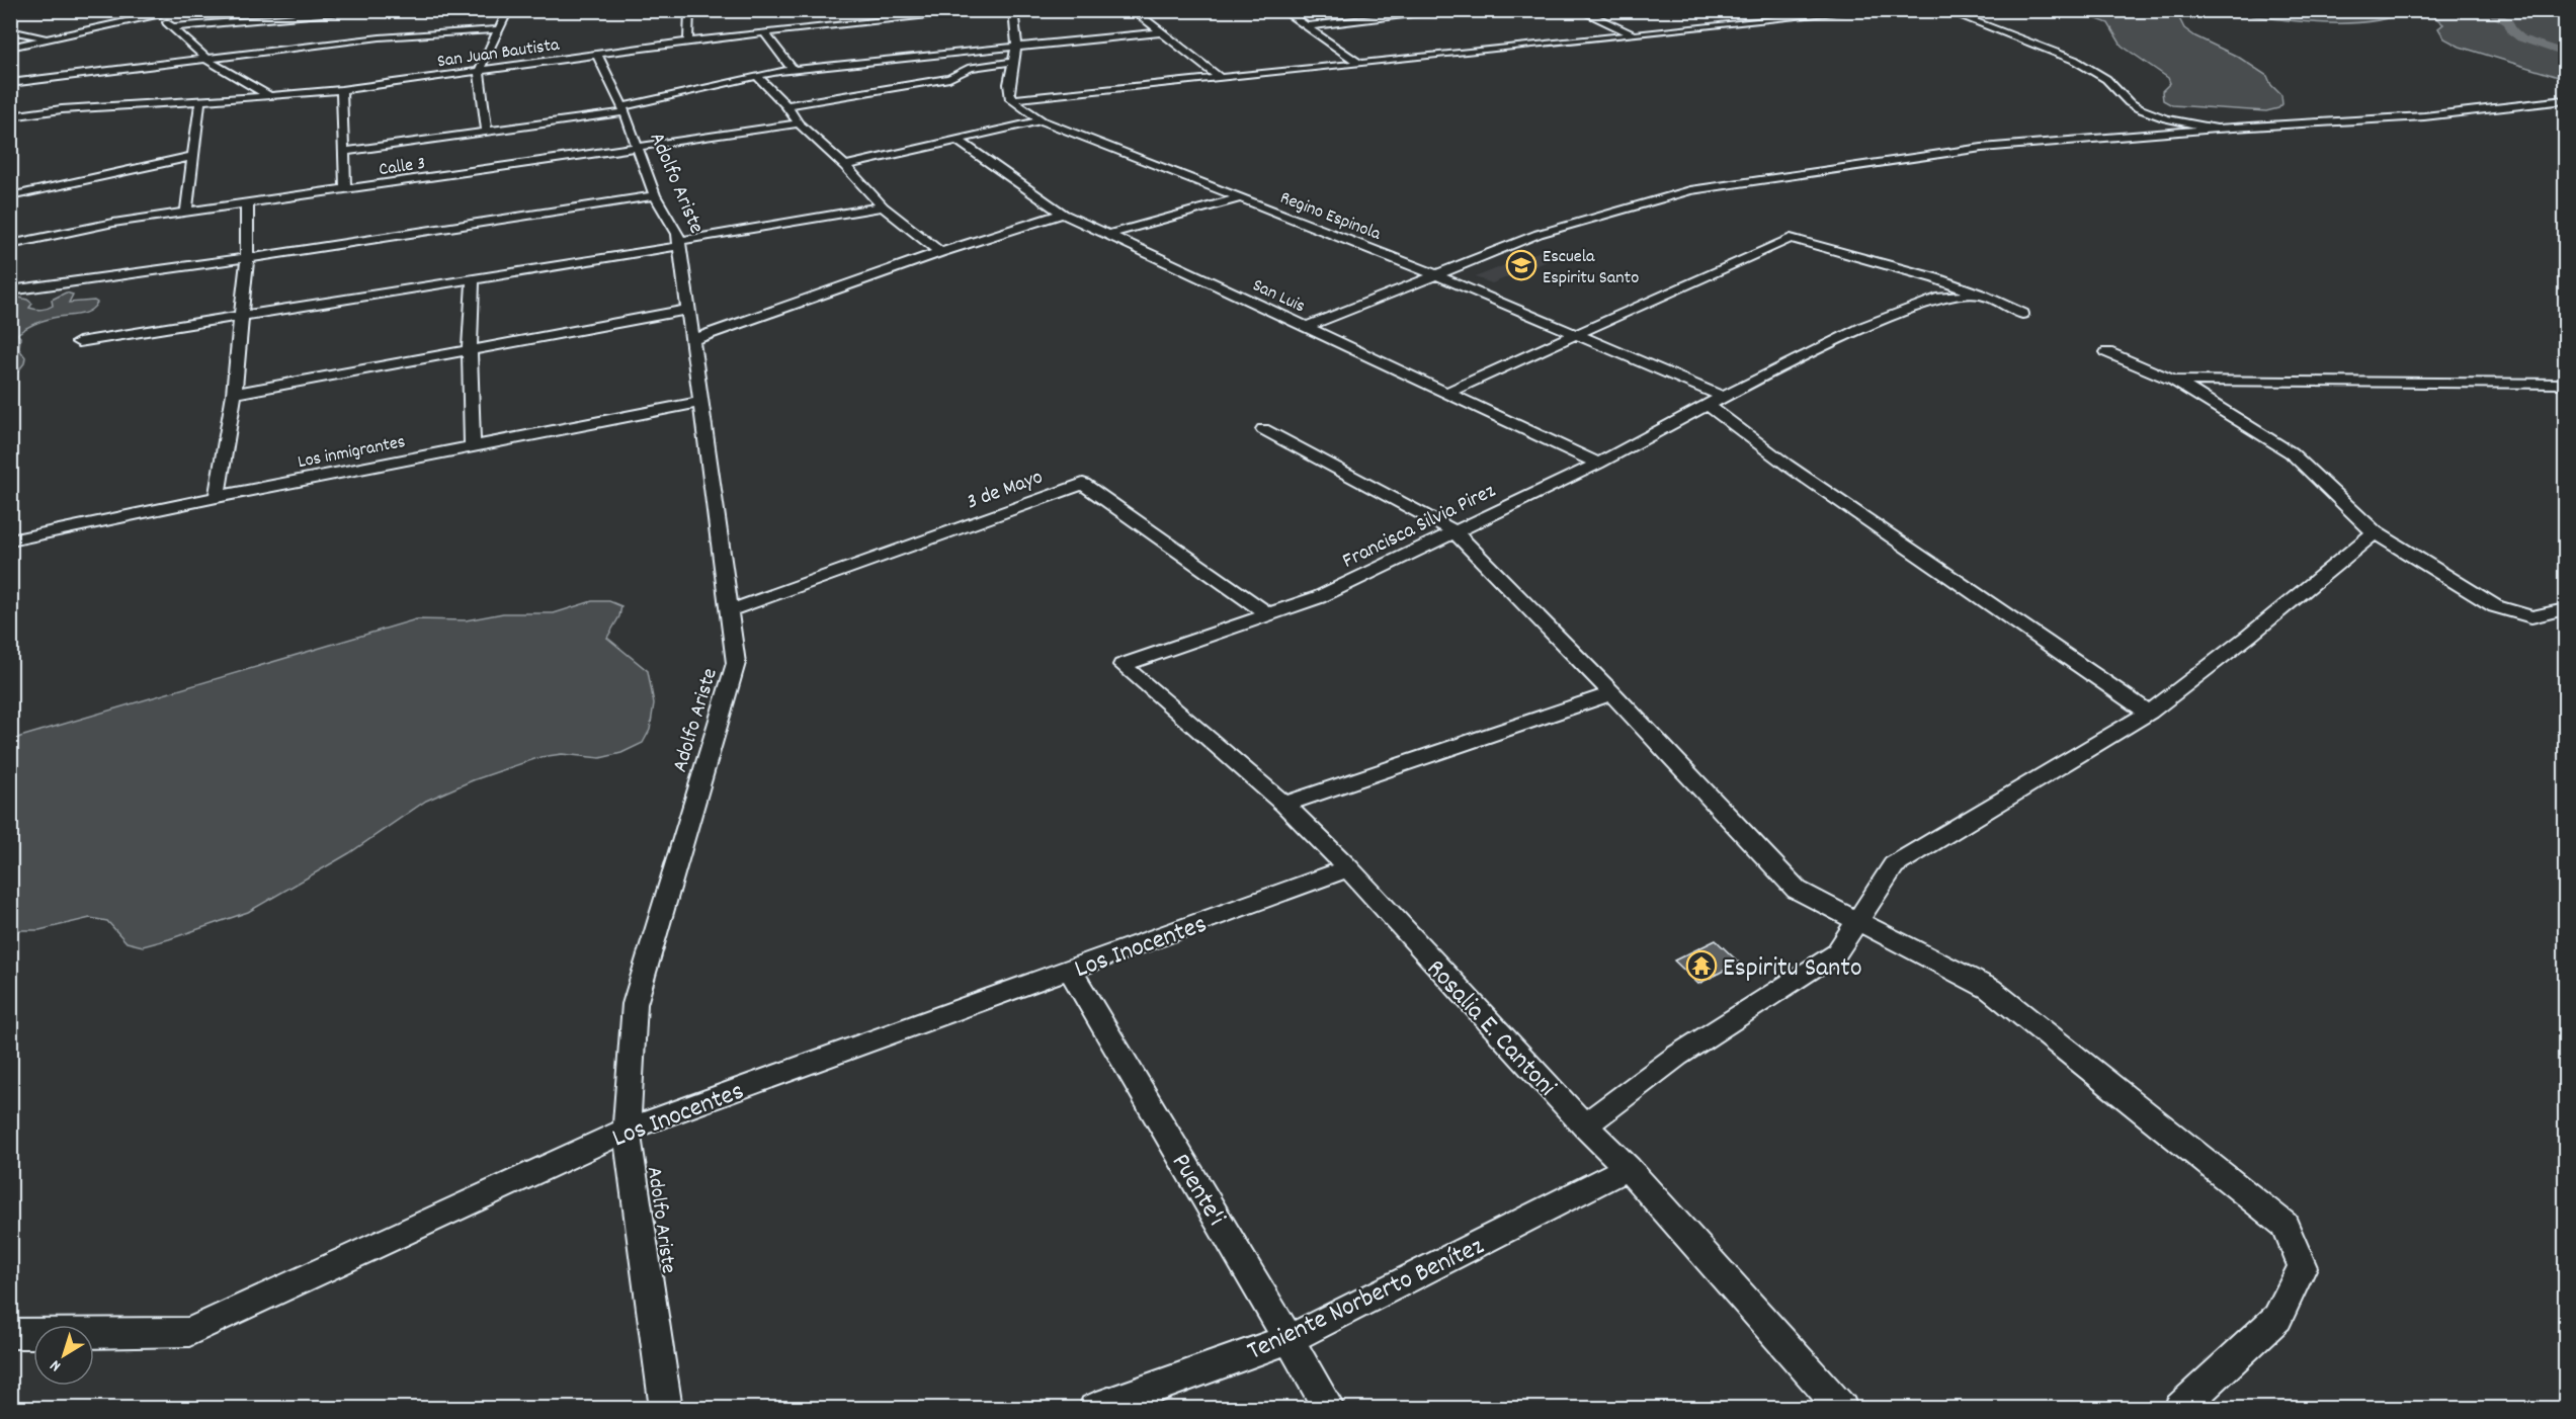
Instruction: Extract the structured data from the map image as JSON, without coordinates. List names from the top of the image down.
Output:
{
  "streets": {
    "street": [
      "San Juan Bautista",
      "Calle 3",
      "Adolfo Ariste",
      "Regino Espinola",
      "San Luis",
      "Los inmigrantes",
      "3 de Mayo",
      "Francisca Silvia Pirez",
      "Los Inocentes",
      "Rosalia E. Cantoni",
      "Puente'i",
      "Teniente Norberto Benítez"
    ]
  },
  "crossings": [
    ["San Juan Bautista", "Adolfo Ariste"],
    ["Calle 3", "Adolfo Ariste"],
    ["Adolfo Ariste", "Los inmigrantes"],
    ["Adolfo Ariste", "3 de Mayo"],
    ["Adolfo Ariste", "Los Inocentes"],
    ["Regino Espinola", "Francisca Silvia Pirez"],
    ["San Luis", "Francisca Silvia Pirez"],
    ["3 de Mayo", "Francisca Silvia Pirez"],
    ["Francisca Silvia Pirez", "Rosalia E. Cantoni"],
    ["Los Inocentes", "Rosalia E. Cantoni"],
    ["Los Inocentes", "Puente'i"],
    ["Rosalia E. Cantoni", "Teniente Norberto Benítez"],
    ["Puente'i", "Teniente Norberto Benítez"]
  ],
  "places": {
    "school or university": ["Escuela Espiritu Santo"],
    "temple": ["Espiritu Santo"]
  },
  "north": "bottom left"
}
